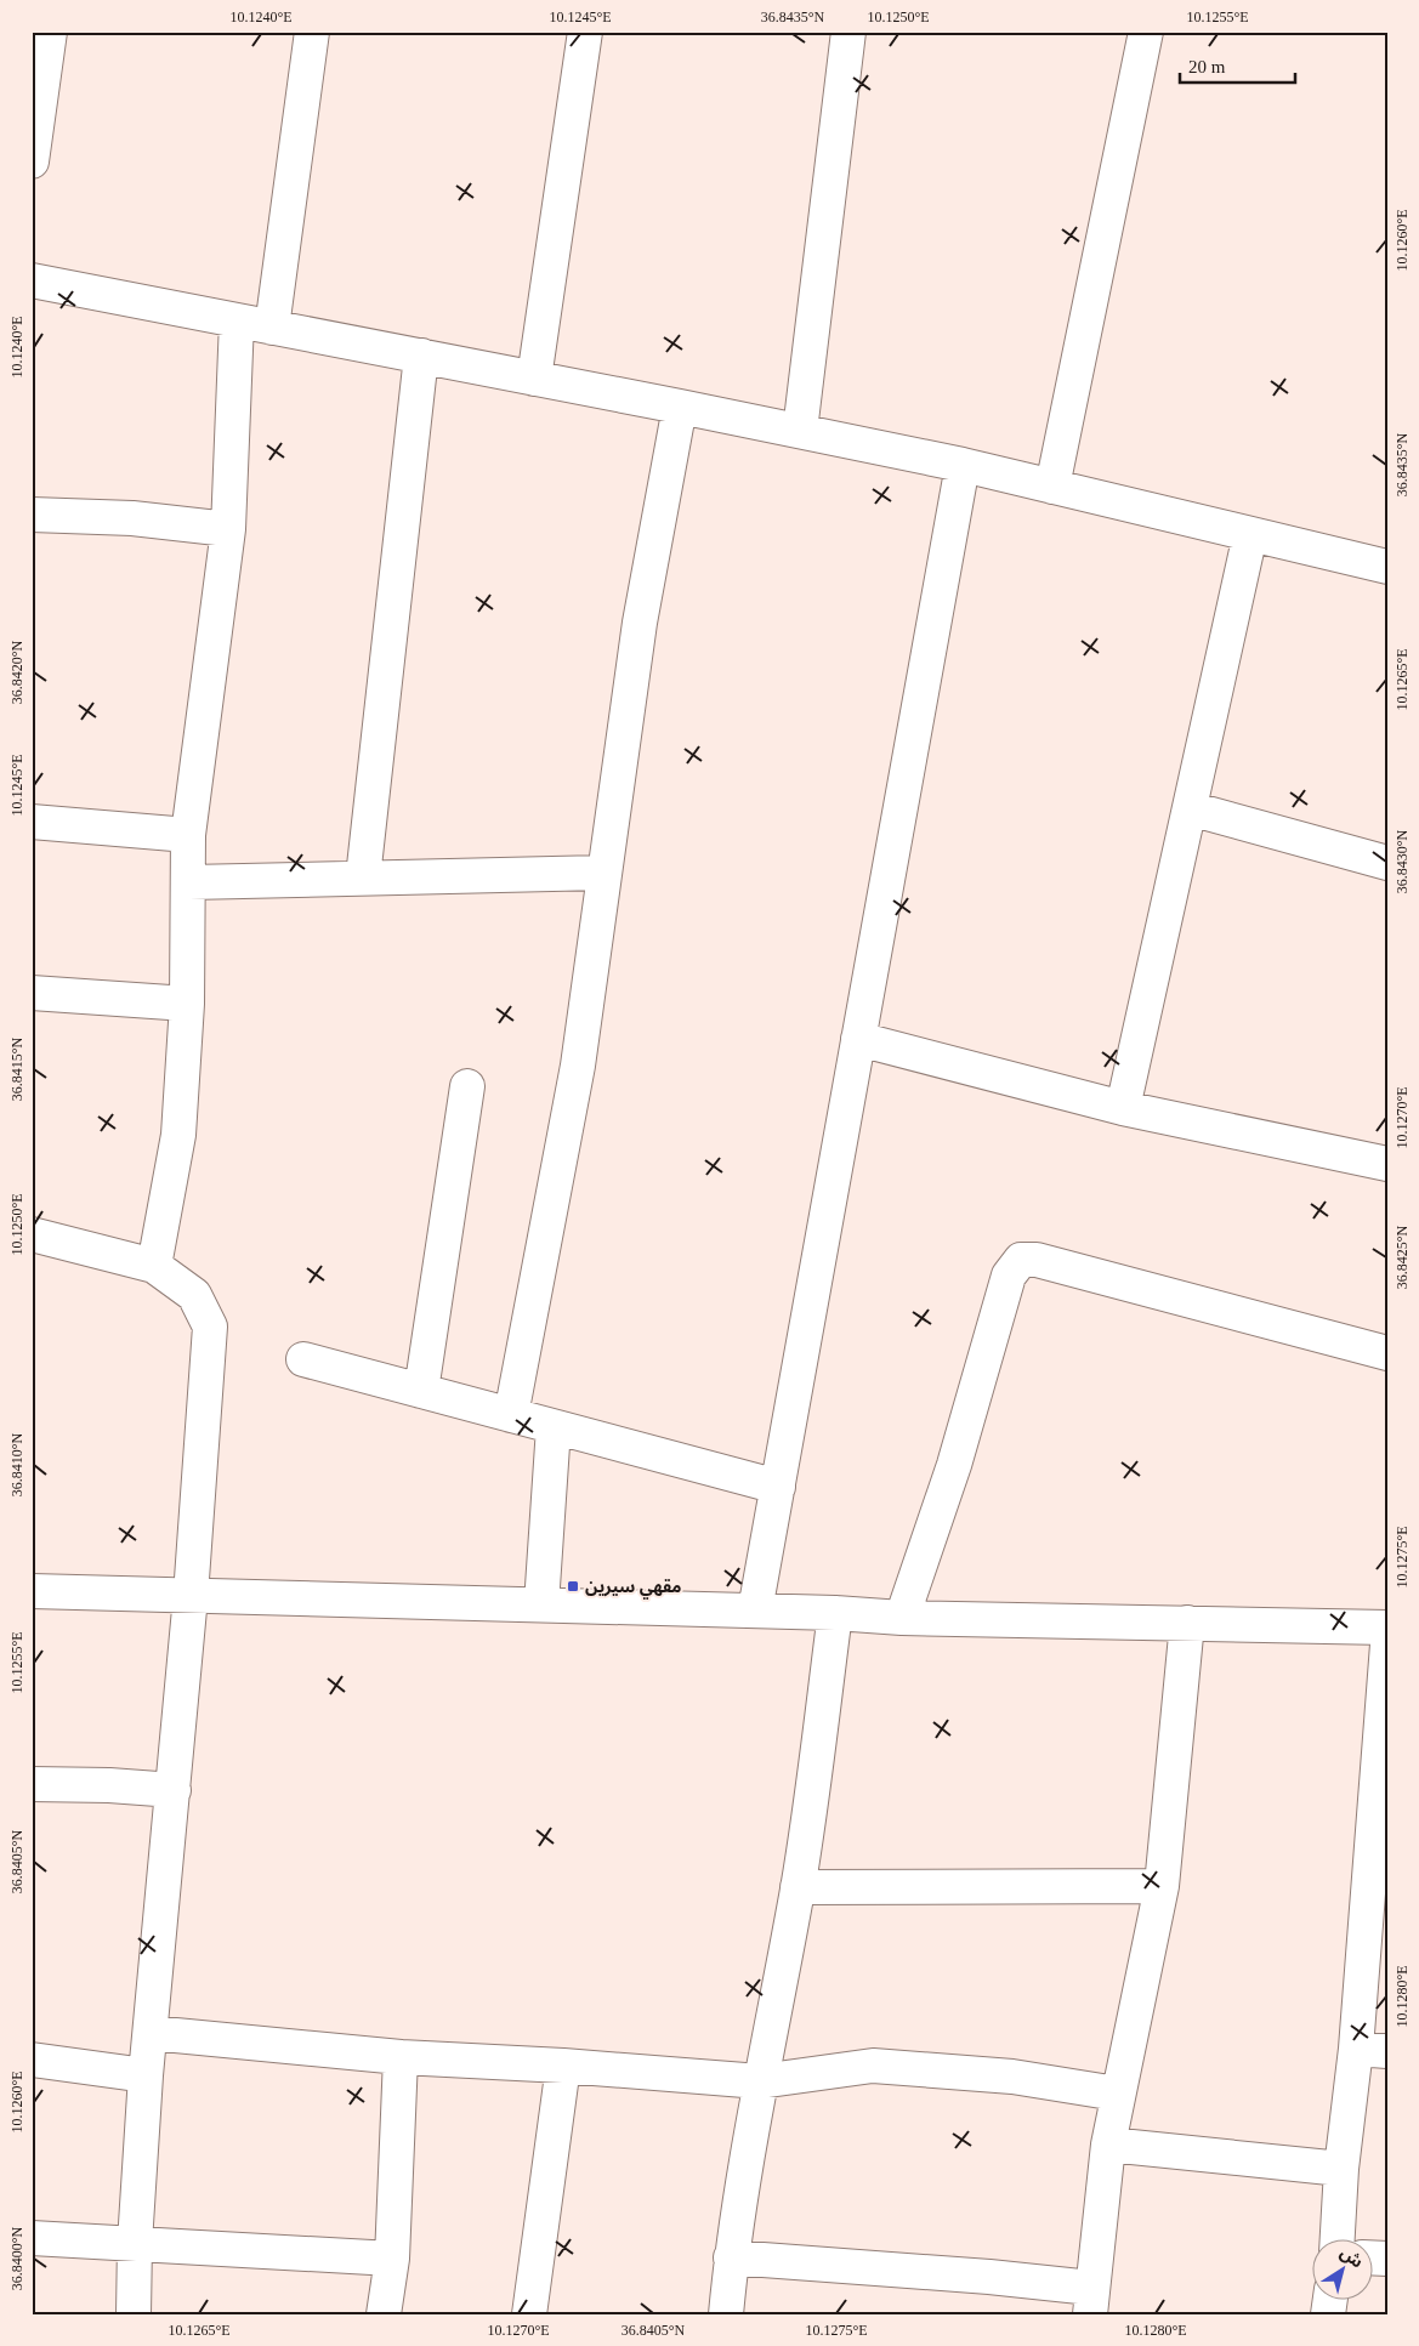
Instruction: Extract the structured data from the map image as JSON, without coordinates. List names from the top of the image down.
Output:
{
  "places": {
    "transit": ["مقهي سيرين"]
  },
  "scale_bar": "20 m",
  "north": "top right",
  "coordinates": [
    "10.1240°E",
    "10.1245°E",
    "36.8435°N",
    "10.1250°E",
    "10.1255°E",
    "10.1260°E",
    "36.8420°N",
    "10.1265°E",
    "36.8430°N",
    "36.8415°N",
    "10.1270°E",
    "36.8425°N",
    "36.8410°N",
    "10.1275°E",
    "36.8405°N",
    "10.1280°E",
    "36.8400°N"
  ]
}
